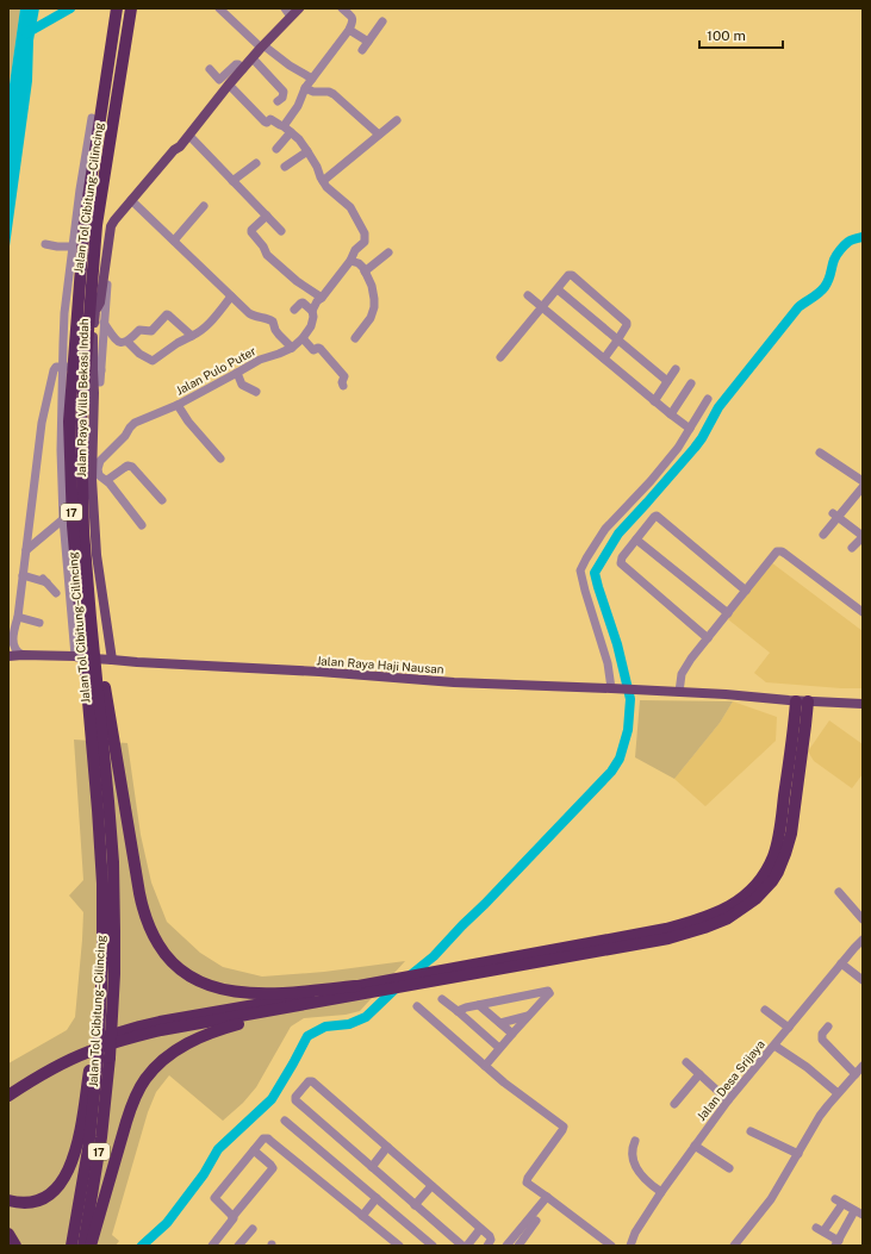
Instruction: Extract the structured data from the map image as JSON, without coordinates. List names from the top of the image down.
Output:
{
  "streets": {
    "highway": ["Jalan Tol Cibitung–Cilincing", "17"],
    "main road": ["Jalan Raya Villa Bekasi Indah", "Jalan Raya Haji Nausan"],
    "street": ["Jalan Pulo Puter", "Jalan Desa Srijaya"]
  },
  "crossings": [
    ["Jalan Pulo Puter", "Jalan Raya Villa Bekasi Indah"],
    ["Jalan Raya Villa Bekasi Indah", "Jalan Raya Haji Nausan"]
  ],
  "scale_bar": "100 m"
}
